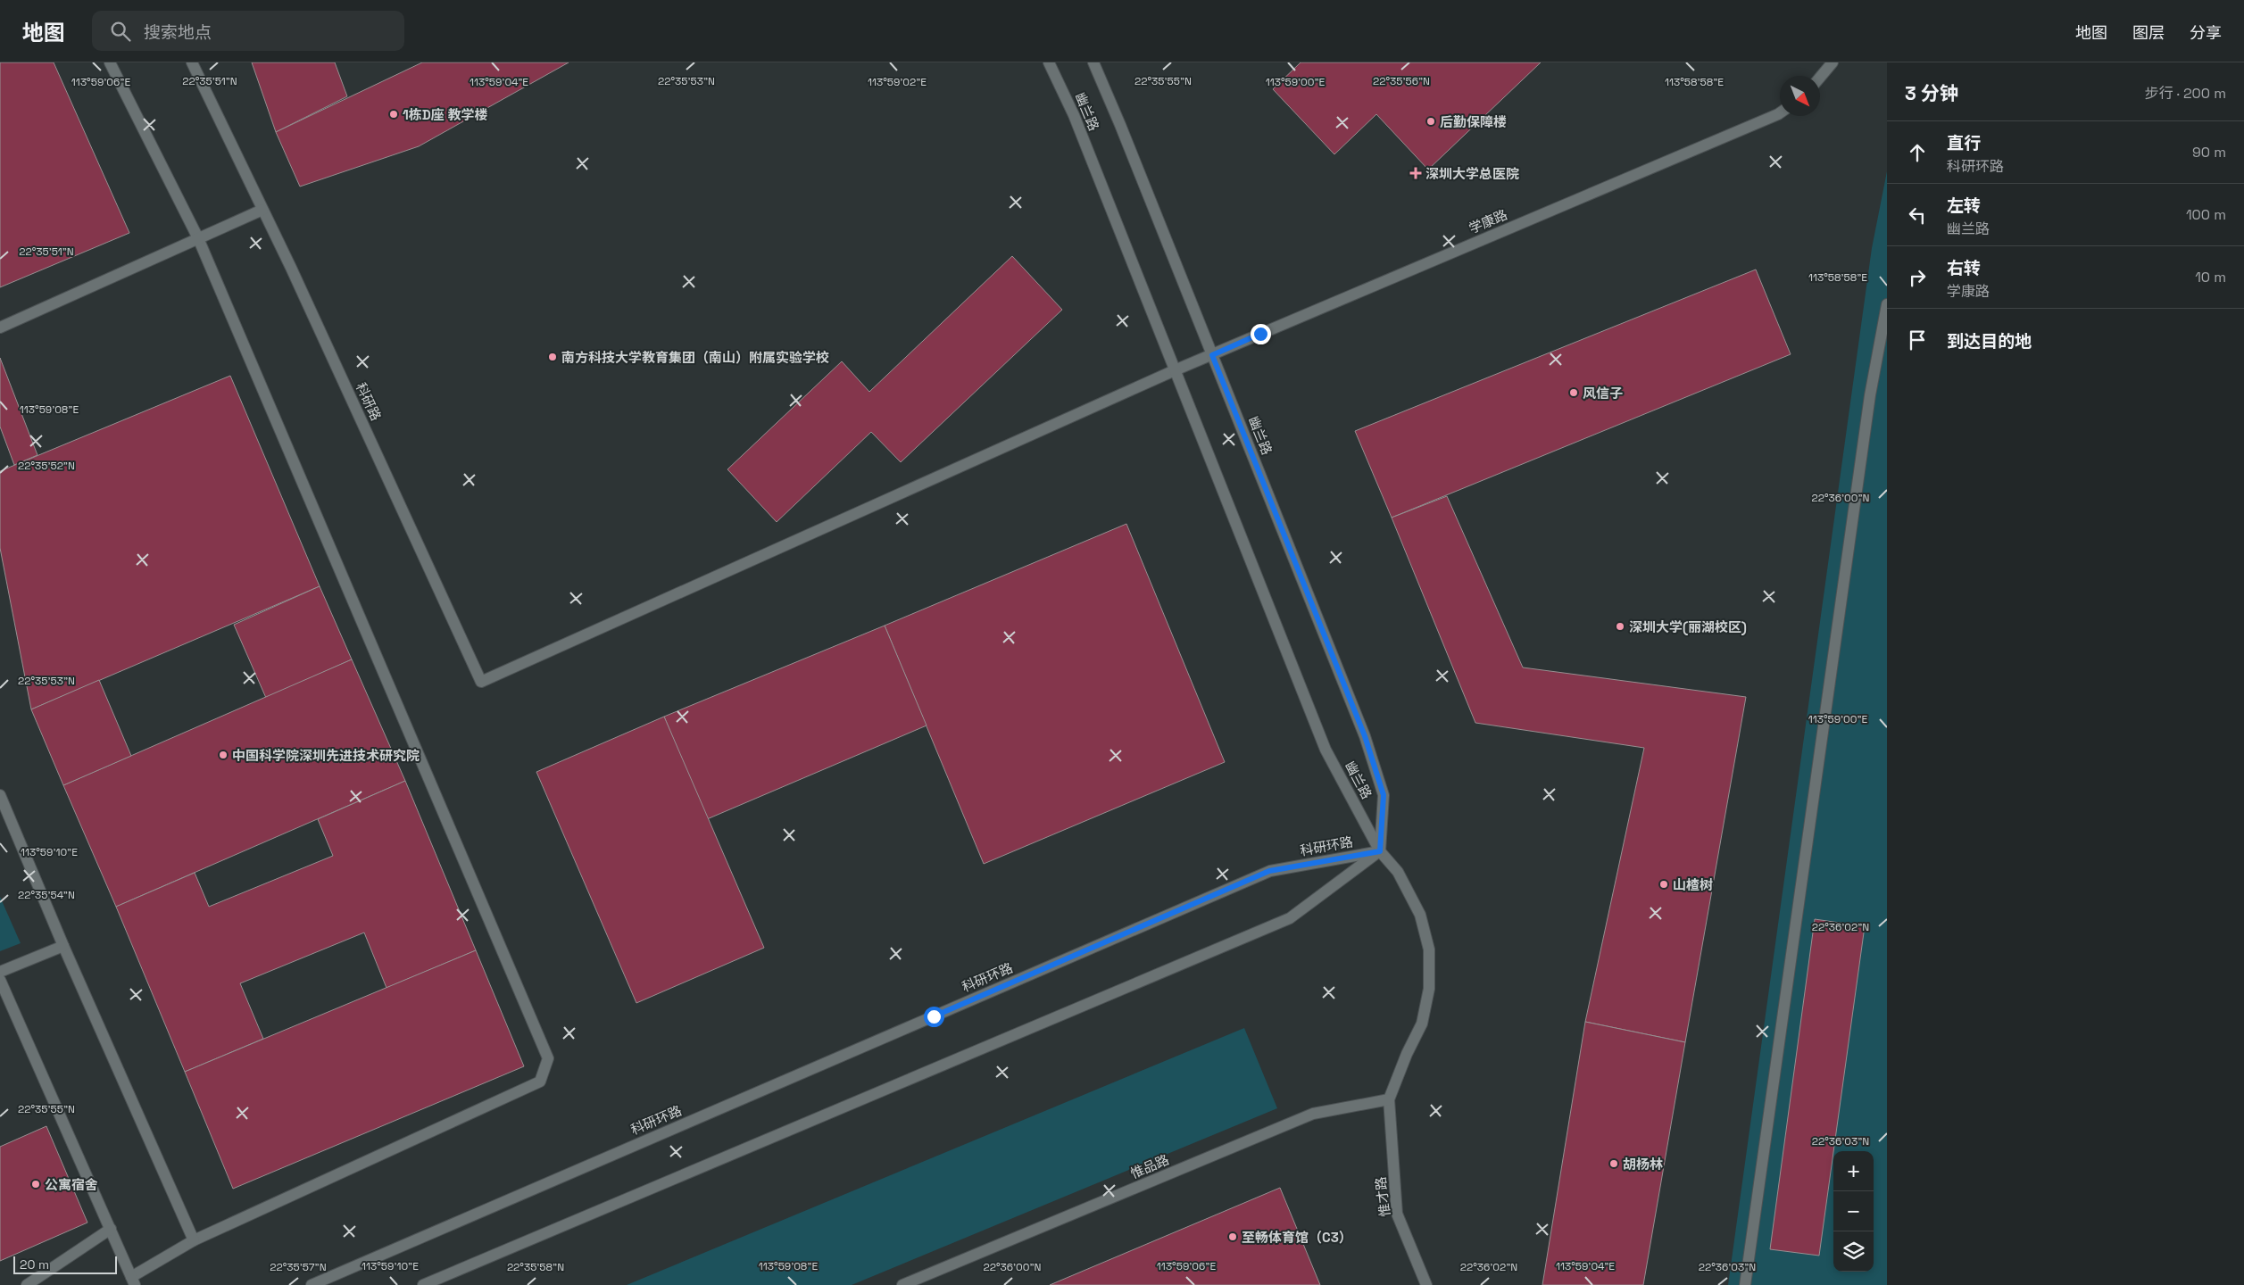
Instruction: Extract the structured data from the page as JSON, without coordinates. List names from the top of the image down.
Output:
{
  "streets": {
    "street": [
      "幽兰路",
      "学康路",
      "科研路",
      "科研环路",
      "惟品路",
      "惟才路"
    ]
  },
  "crossings": [
    ["幽兰路", "学康路"],
    ["幽兰路", "科研环路"],
    ["学康路", "科研路"],
    ["惟品路", "惟才路"]
  ],
  "places": {
    "other": [
      "1栋D座 教学楼",
      "后勤保障楼",
      "南方科技大学教育集团（南山）附属实验学校",
      "风信子",
      "深圳大学(丽湖校区)",
      "中国科学院深圳先进技术研究院",
      "山楂树",
      "胡杨林",
      "公寓宿舍",
      "至畅体育馆（C3）"
    ],
    "health": ["深圳大学总医院"]
  },
  "scale_bar": "20 m",
  "north": "bottom right",
  "page": {
    "header": "地图",
    "search": "搜索地点",
    "nav": ["地图", "图层", "分享"],
    "heading": ["3 分钟", "步行 · 200 m"],
    "list": [
      ["直行", "科研环路", "90 m"],
      ["左转", "幽兰路", "100 m"],
      ["右转", "学康路", "10 m"],
      "到达目的地"
    ],
    "map_buttons": ["+", "−"],
    "scale": "20 m"
  },
  "coordinates": [
    "22°35'51\"N",
    "22°35'53\"N",
    "22°35'55\"N",
    "22°35'56\"N",
    "113°59'06\"E",
    "113°59'04\"E",
    "113°59'02\"E",
    "113°59'00\"E",
    "113°58'58\"E",
    "113°59'08\"E",
    "22°35'52\"N",
    "22°36'00\"N",
    "113°59'10\"E",
    "22°35'54\"N",
    "22°36'02\"N",
    "22°36'03\"N",
    "22°35'57\"N",
    "22°35'58\"N"
  ]
}
